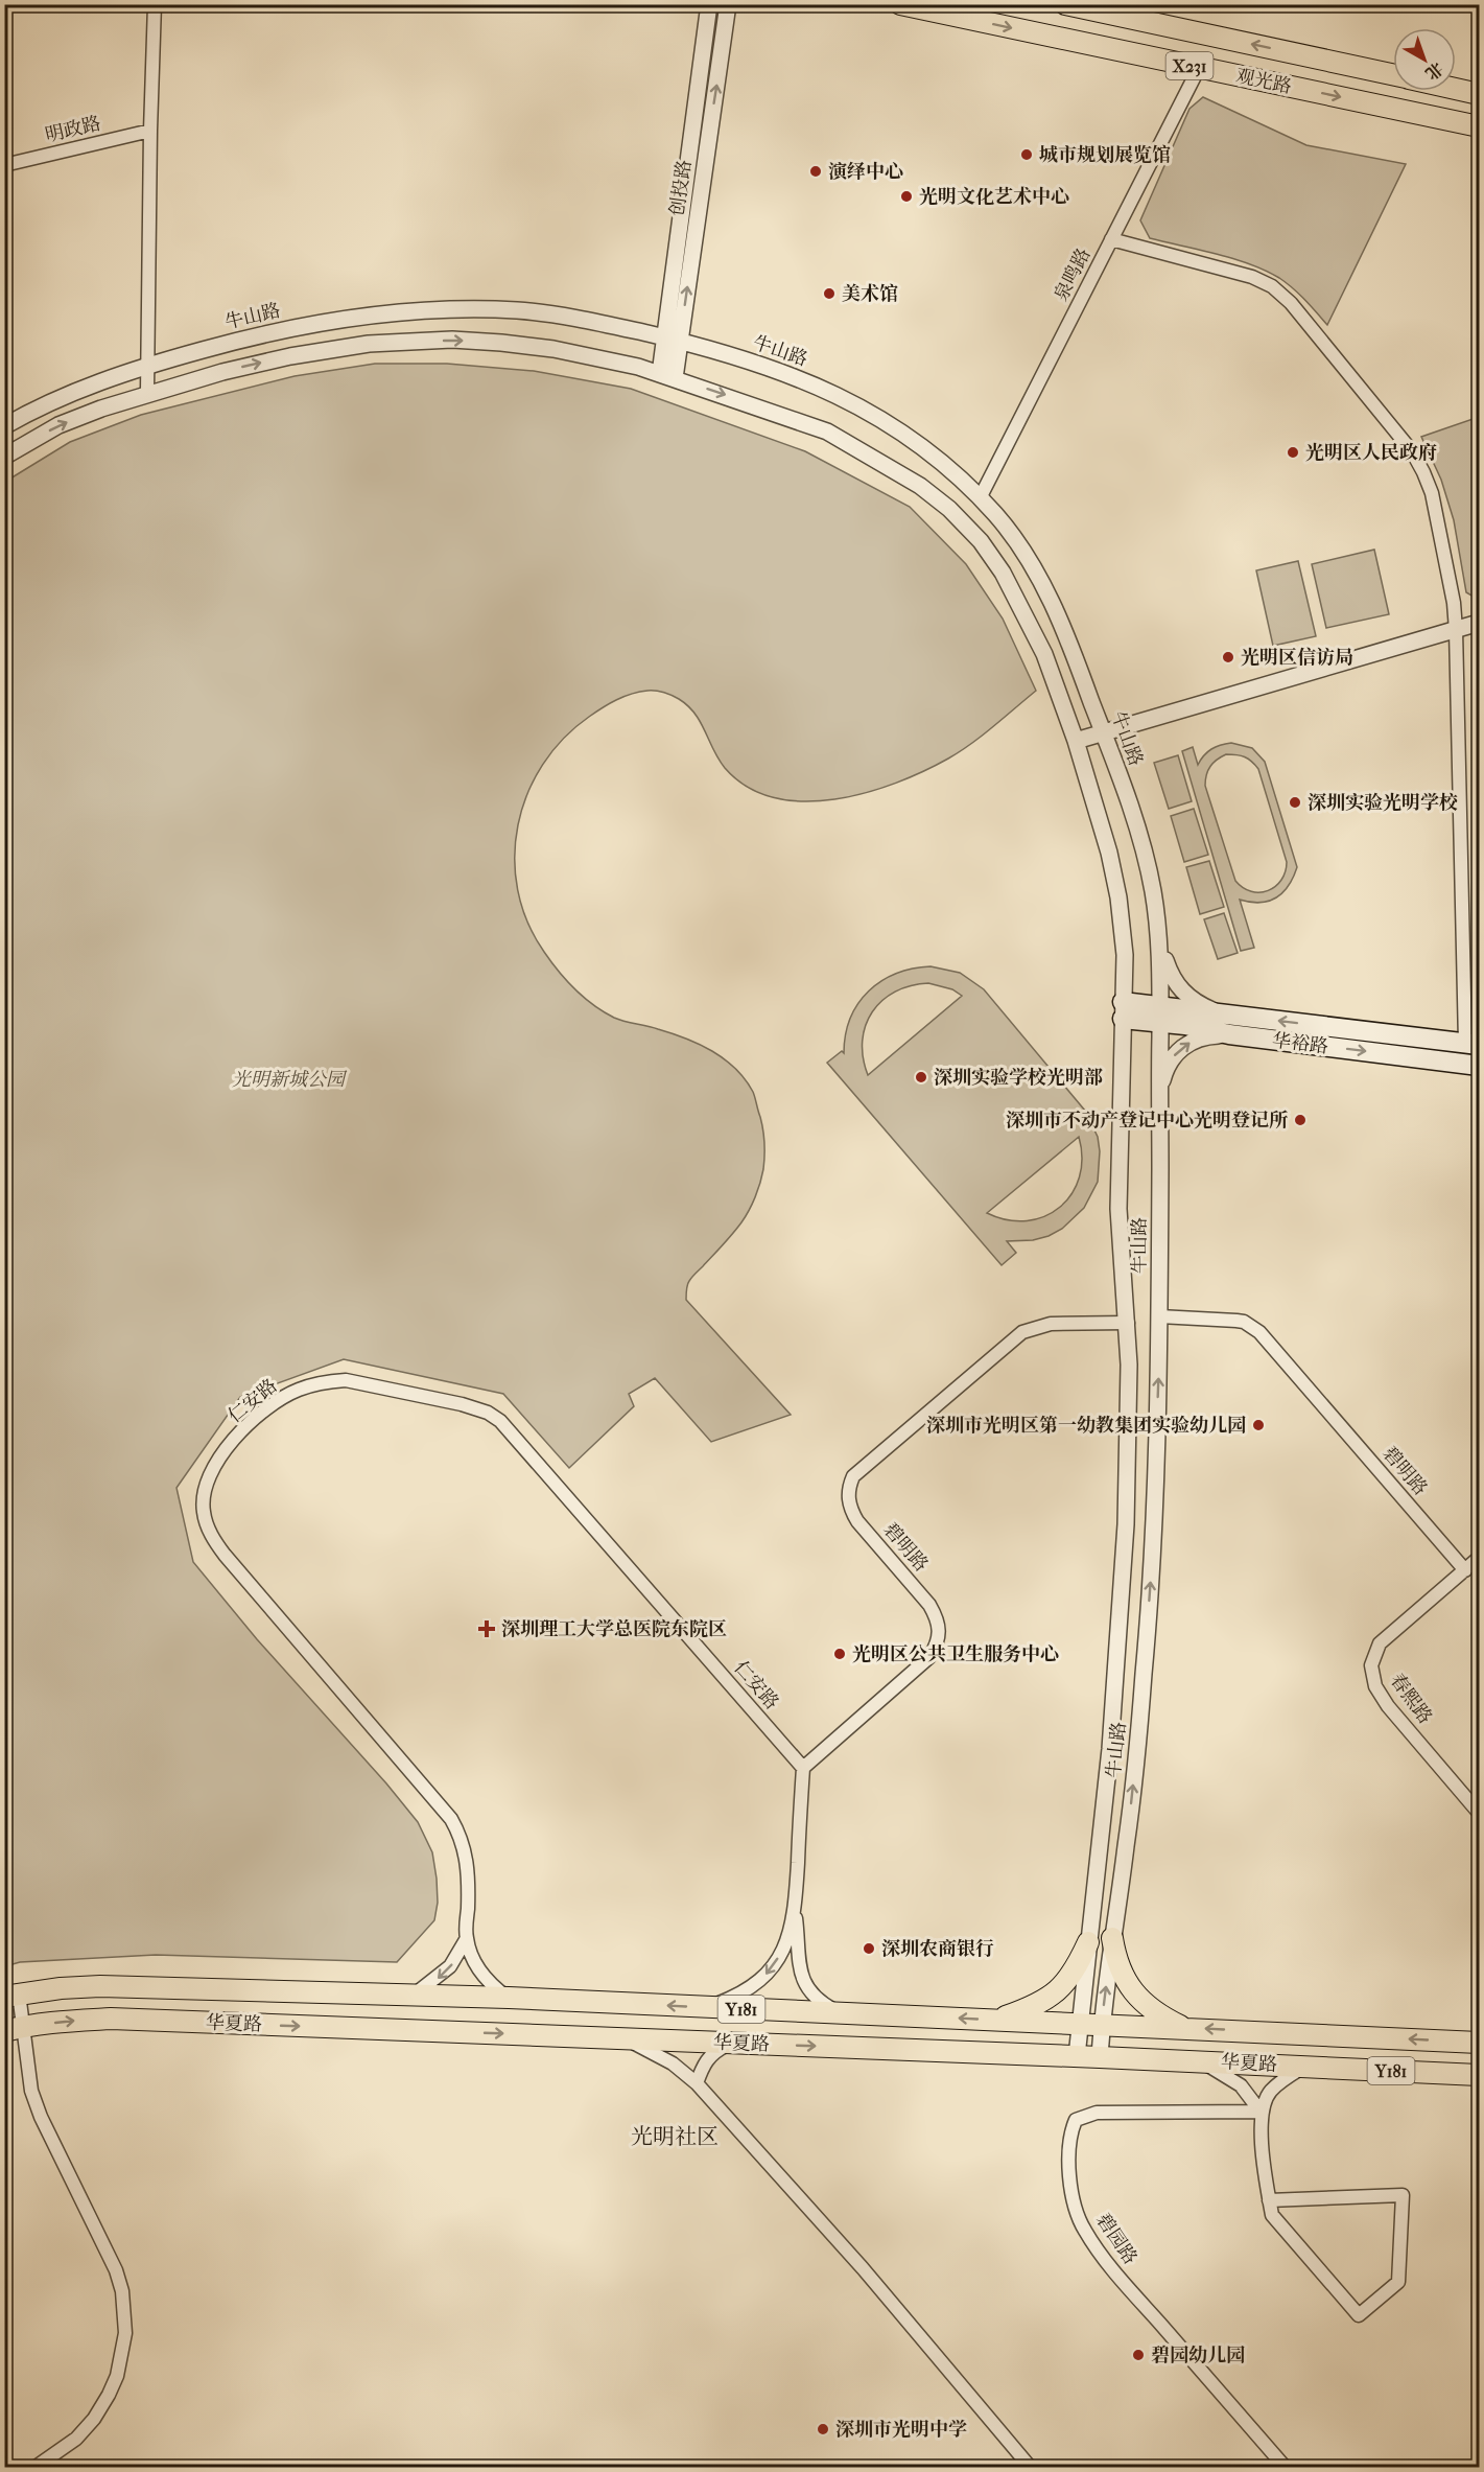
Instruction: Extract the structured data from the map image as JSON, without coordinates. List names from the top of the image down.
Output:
{
  "streets": {
    "main road": [
      "X231",
      "观光路",
      "华裕路",
      "Y181",
      "华夏路"
    ],
    "street": [
      "明政路",
      "创投路",
      "泉鸣路",
      "牛山路",
      "仁安路",
      "碧明路",
      "春熙路",
      "碧园路"
    ]
  },
  "crossings": [
    ["观光路", "泉鸣路"],
    ["创投路", "牛山路"],
    ["泉鸣路", "牛山路"],
    ["牛山路", "华裕路"],
    ["牛山路", "碧明路"],
    ["牛山路", "华夏路"],
    ["仁安路", "碧明路"],
    ["仁安路", "华夏路"],
    ["碧明路", "春熙路"]
  ],
  "districts": ["光明社区"],
  "parks": ["光明新城公园"],
  "places": {
    "other": [
      "城市规划展览馆",
      "演绎中心",
      "光明文化艺术中心",
      "美术馆",
      "光明区人民政府",
      "光明区信访局",
      "深圳实验光明学校",
      "深圳实验学校光明部",
      "深圳市不动产登记中心光明登记所",
      "深圳市光明区第一幼教集团实验幼儿园",
      "光明区公共卫生服务中心",
      "深圳农商银行",
      "碧园幼儿园",
      "深圳市光明中学"
    ],
    "health": ["深圳理工大学总医院东院区"]
  },
  "north": "bottom right"
}
